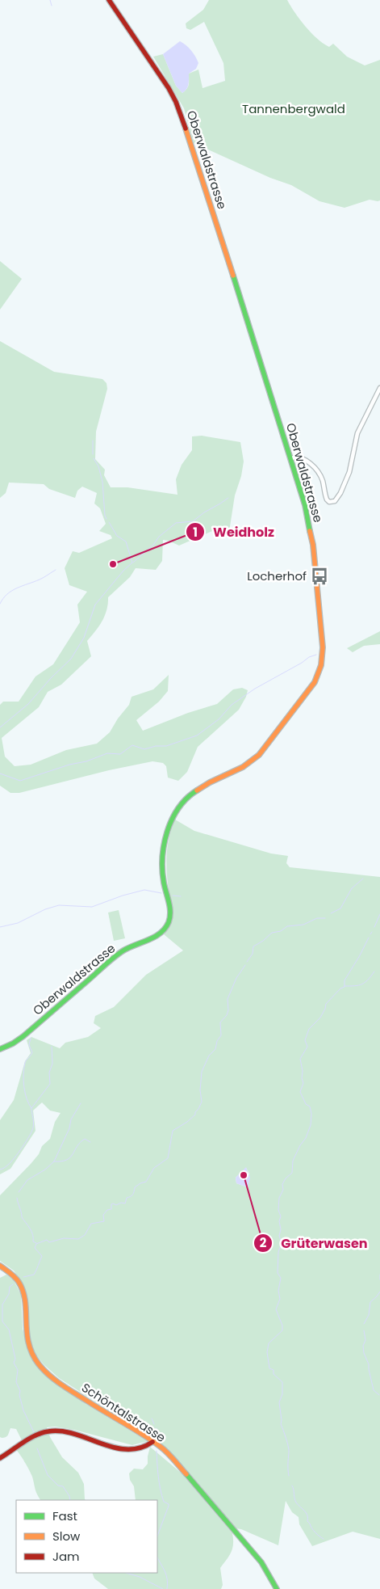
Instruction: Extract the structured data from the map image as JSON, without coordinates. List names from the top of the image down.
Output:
{
  "streets": {
    "street": ["Oberwaldstrasse", "Schöntalstrasse"]
  },
  "parks": ["Tannenbergwald"],
  "places": {
    "other": ["Weidholz", "Grüterwasen"],
    "bus stop": ["Locherhof"]
  },
  "legend": ["Fast", "Slow", "Jam"]
}
